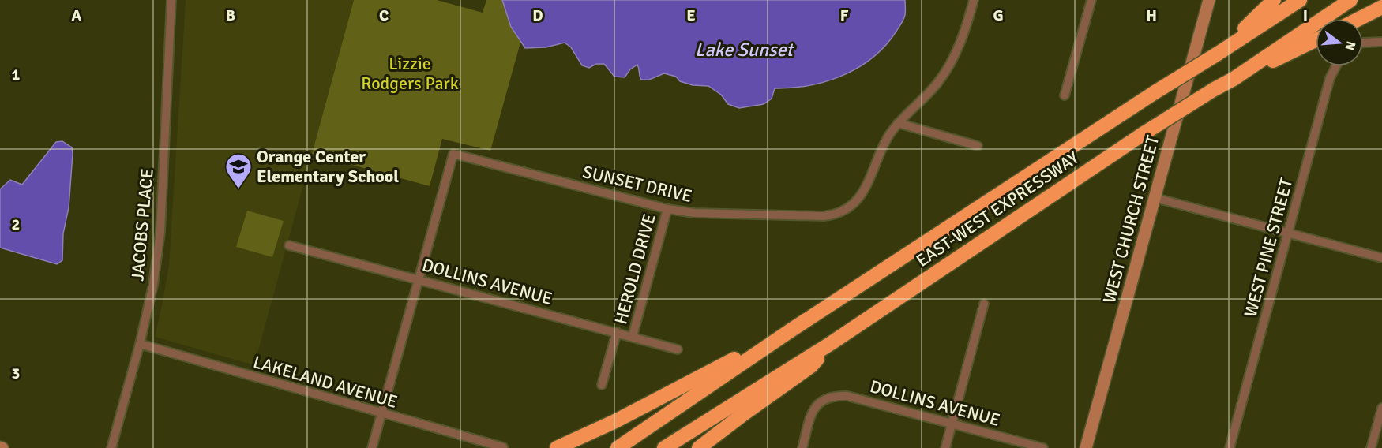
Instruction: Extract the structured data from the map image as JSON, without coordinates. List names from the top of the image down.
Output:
{
  "streets": {
    "highway": ["EAST-WEST EXPRESSWAY"],
    "street": [
      "SUNSET DRIVE",
      "WEST CHURCH STREET",
      "JACOBS PLACE",
      "WEST PINE STREET",
      "HEROLD DRIVE",
      "DOLLINS AVENUE",
      "LAKELAND AVENUE"
    ]
  },
  "crossings": [
    ["SUNSET DRIVE", "HEROLD DRIVE"],
    ["SUNSET DRIVE", "DOLLINS AVENUE"],
    ["JACOBS PLACE", "LAKELAND AVENUE"],
    ["HEROLD DRIVE", "DOLLINS AVENUE"]
  ],
  "water": ["Lake Sunset"],
  "parks": ["Lizzie Rodgers Park"],
  "places": {
    "school or university": ["Orange Center Elementary School"]
  },
  "north": "right",
  "grid": {
    "columns": [
      "A",
      "B",
      "C",
      "D",
      "E",
      "F",
      "G",
      "H",
      "I"
    ],
    "rows": ["1", "2", "3"]
  }
}
